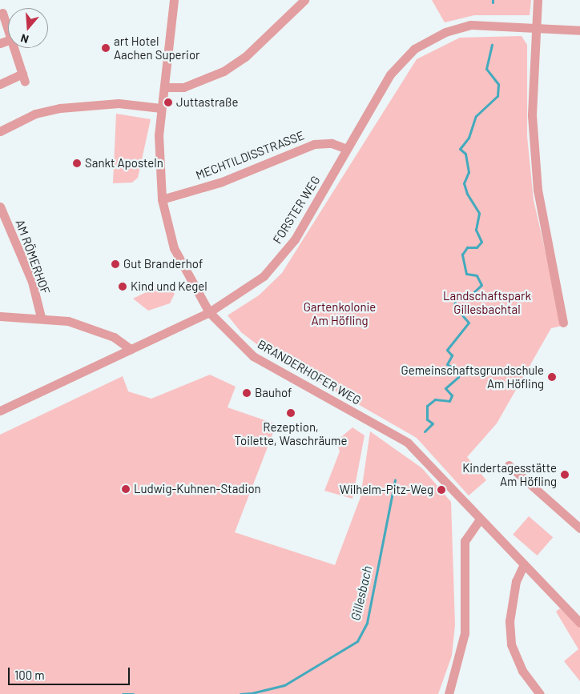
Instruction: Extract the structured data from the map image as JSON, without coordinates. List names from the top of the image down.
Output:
{
  "streets": {
    "street": [
      "MECHTILDISSTRASSE",
      "FORSTER WEG",
      "AM RÖMERHOF",
      "BRANDERHOFER WEG"
    ]
  },
  "crossings": [
    ["MECHTILDISSTRASSE", "FORSTER WEG"],
    ["MECHTILDISSTRASSE", "BRANDERHOFER WEG"],
    ["FORSTER WEG", "BRANDERHOFER WEG"]
  ],
  "water": ["Gillesbach"],
  "parks": ["Landschaftspark Gillesbachtal", "Gartenkolonie Am Höfling"],
  "places": [
    "art Hotel Aachen Superior",
    "Juttastraße",
    "Sankt Aposteln",
    "Gut Branderhof",
    "Kind und Kegel",
    "Gemeinschaftsgrundschule Am Höfling",
    "Bauhof",
    "Rezeption, Toilette, Waschräume",
    "Kindertagesstätte Am Höfling",
    "Ludwig-Kuhnen-Stadion",
    "Wilhelm-Pitz-Weg"
  ],
  "scale_bar": "100 m",
  "north": "bottom"
}
